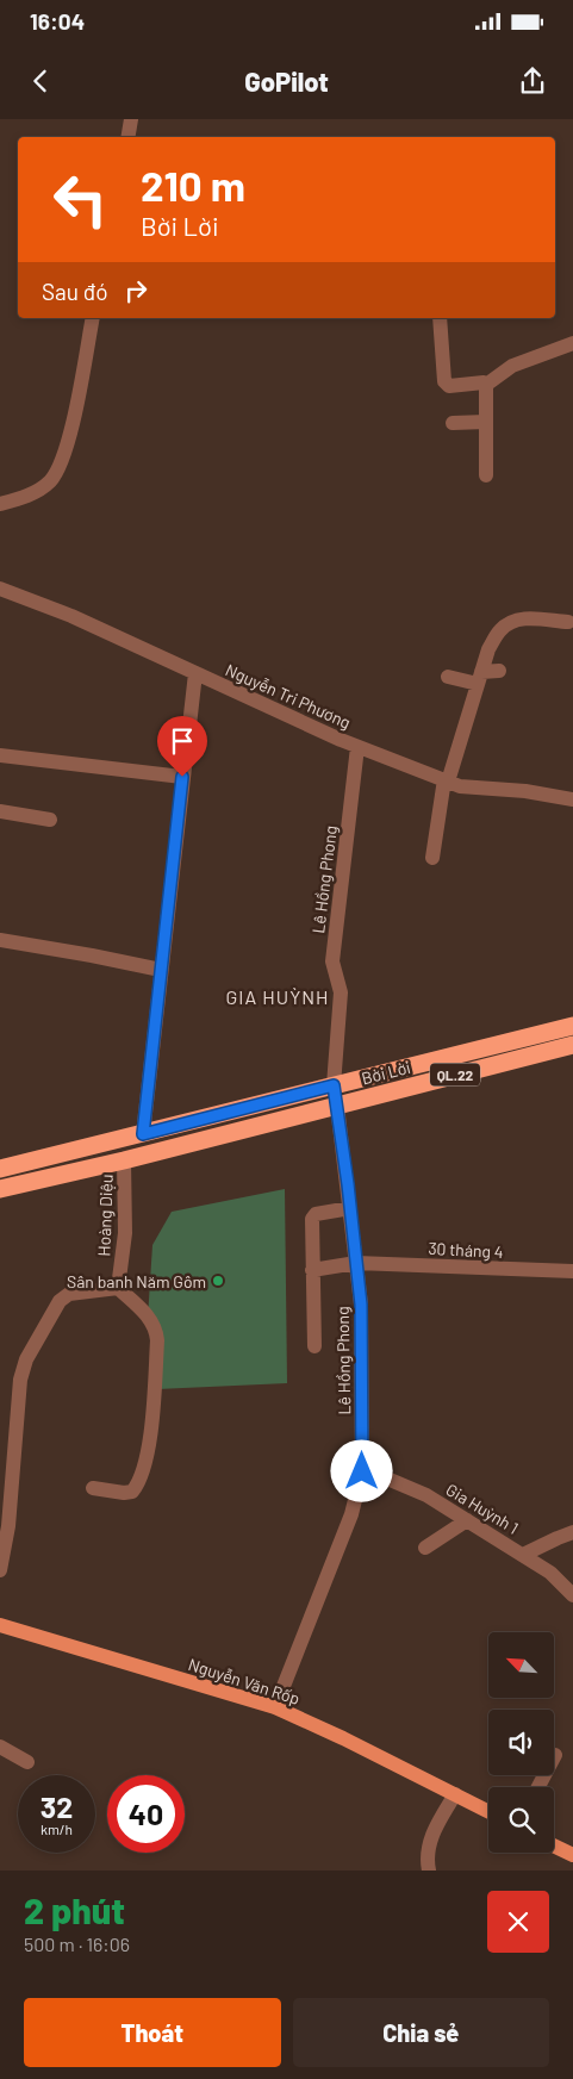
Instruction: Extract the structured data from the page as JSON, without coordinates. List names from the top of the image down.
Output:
{
  "streets": {
    "highway": ["Bời Lời", "QL.22"],
    "main road": ["Nguyễn Văn Rốp"],
    "street": [
      "Nguyễn Tri Phương",
      "Lê Hồng Phong",
      "Hoàng Diệu",
      "30 tháng 4",
      "Gia Huỳnh 1"
    ]
  },
  "crossings": [
    ["Nguyễn Tri Phương", "Lê Hồng Phong"],
    ["Lê Hồng Phong", "Bời Lời"],
    ["Lê Hồng Phong", "30 tháng 4"],
    ["Lê Hồng Phong", "Gia Huỳnh 1"],
    ["Lê Hồng Phong", "Nguyễn Văn Rốp"],
    ["Bời Lời", "Hoàng Diệu"]
  ],
  "districts": ["GIA HUỲNH"],
  "places": ["Sân banh Năm Gôm"],
  "north": "top left",
  "page": {
    "status": "16:04",
    "header": "GoPilot",
    "turn": ["210 m", "Bời Lời"],
    "then": "Sau đó",
    "speed": "32 km/h",
    "limit": "40",
    "heading": ["2 phút", "500 m · 16:06"],
    "buttons": ["Thoát", "Chia sẻ"]
  }
}
